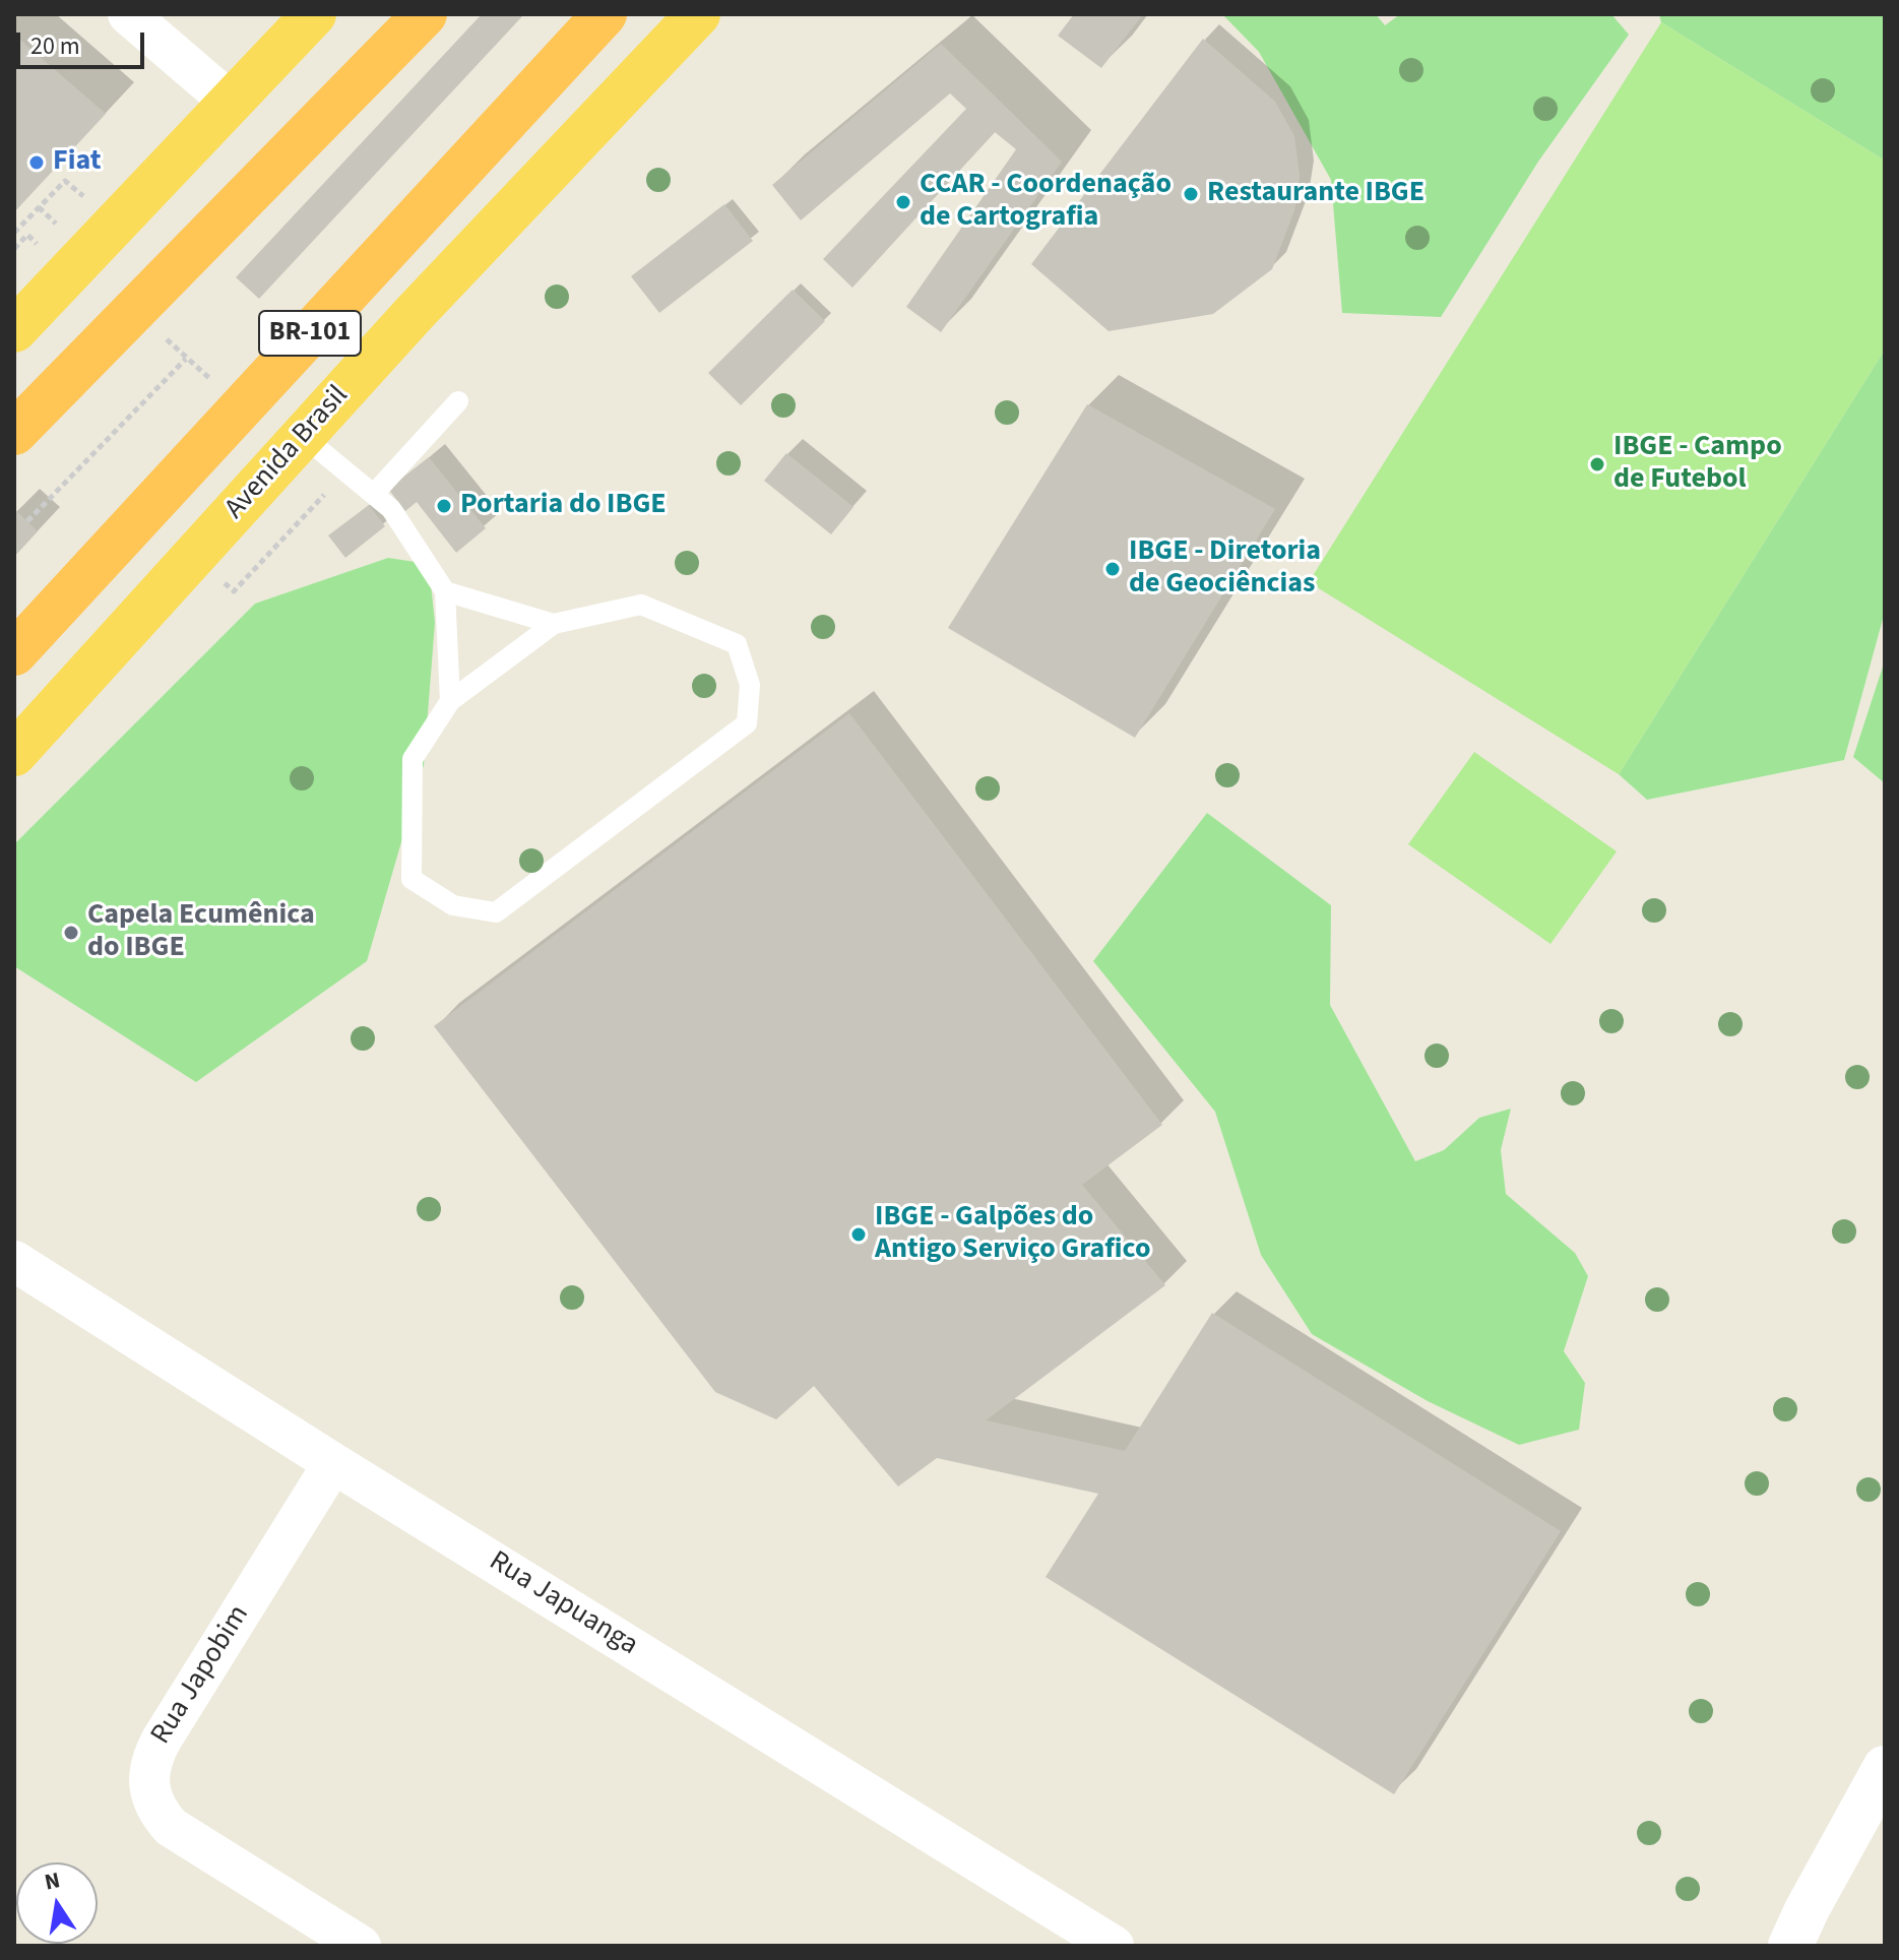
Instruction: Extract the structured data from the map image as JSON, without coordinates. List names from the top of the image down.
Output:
{
  "streets": {
    "highway": ["BR-101", "Avenida Brasil"],
    "street": ["Rua Japuanga", "Rua Japobim"]
  },
  "crossings": [
    ["Rua Japuanga", "Rua Japobim"]
  ],
  "places": [
    "Fiat",
    "Restaurante IBGE",
    "CCAR - Coordenação de Cartografia",
    "IBGE - Campo de Futebol",
    "Portaria do IBGE",
    "IBGE - Diretoria de Geociências",
    "Capela Ecumênica do IBGE",
    "IBGE - Galpões do Antigo Serviço Grafico"
  ],
  "scale_bar": "20 m",
  "north": "top"
}
